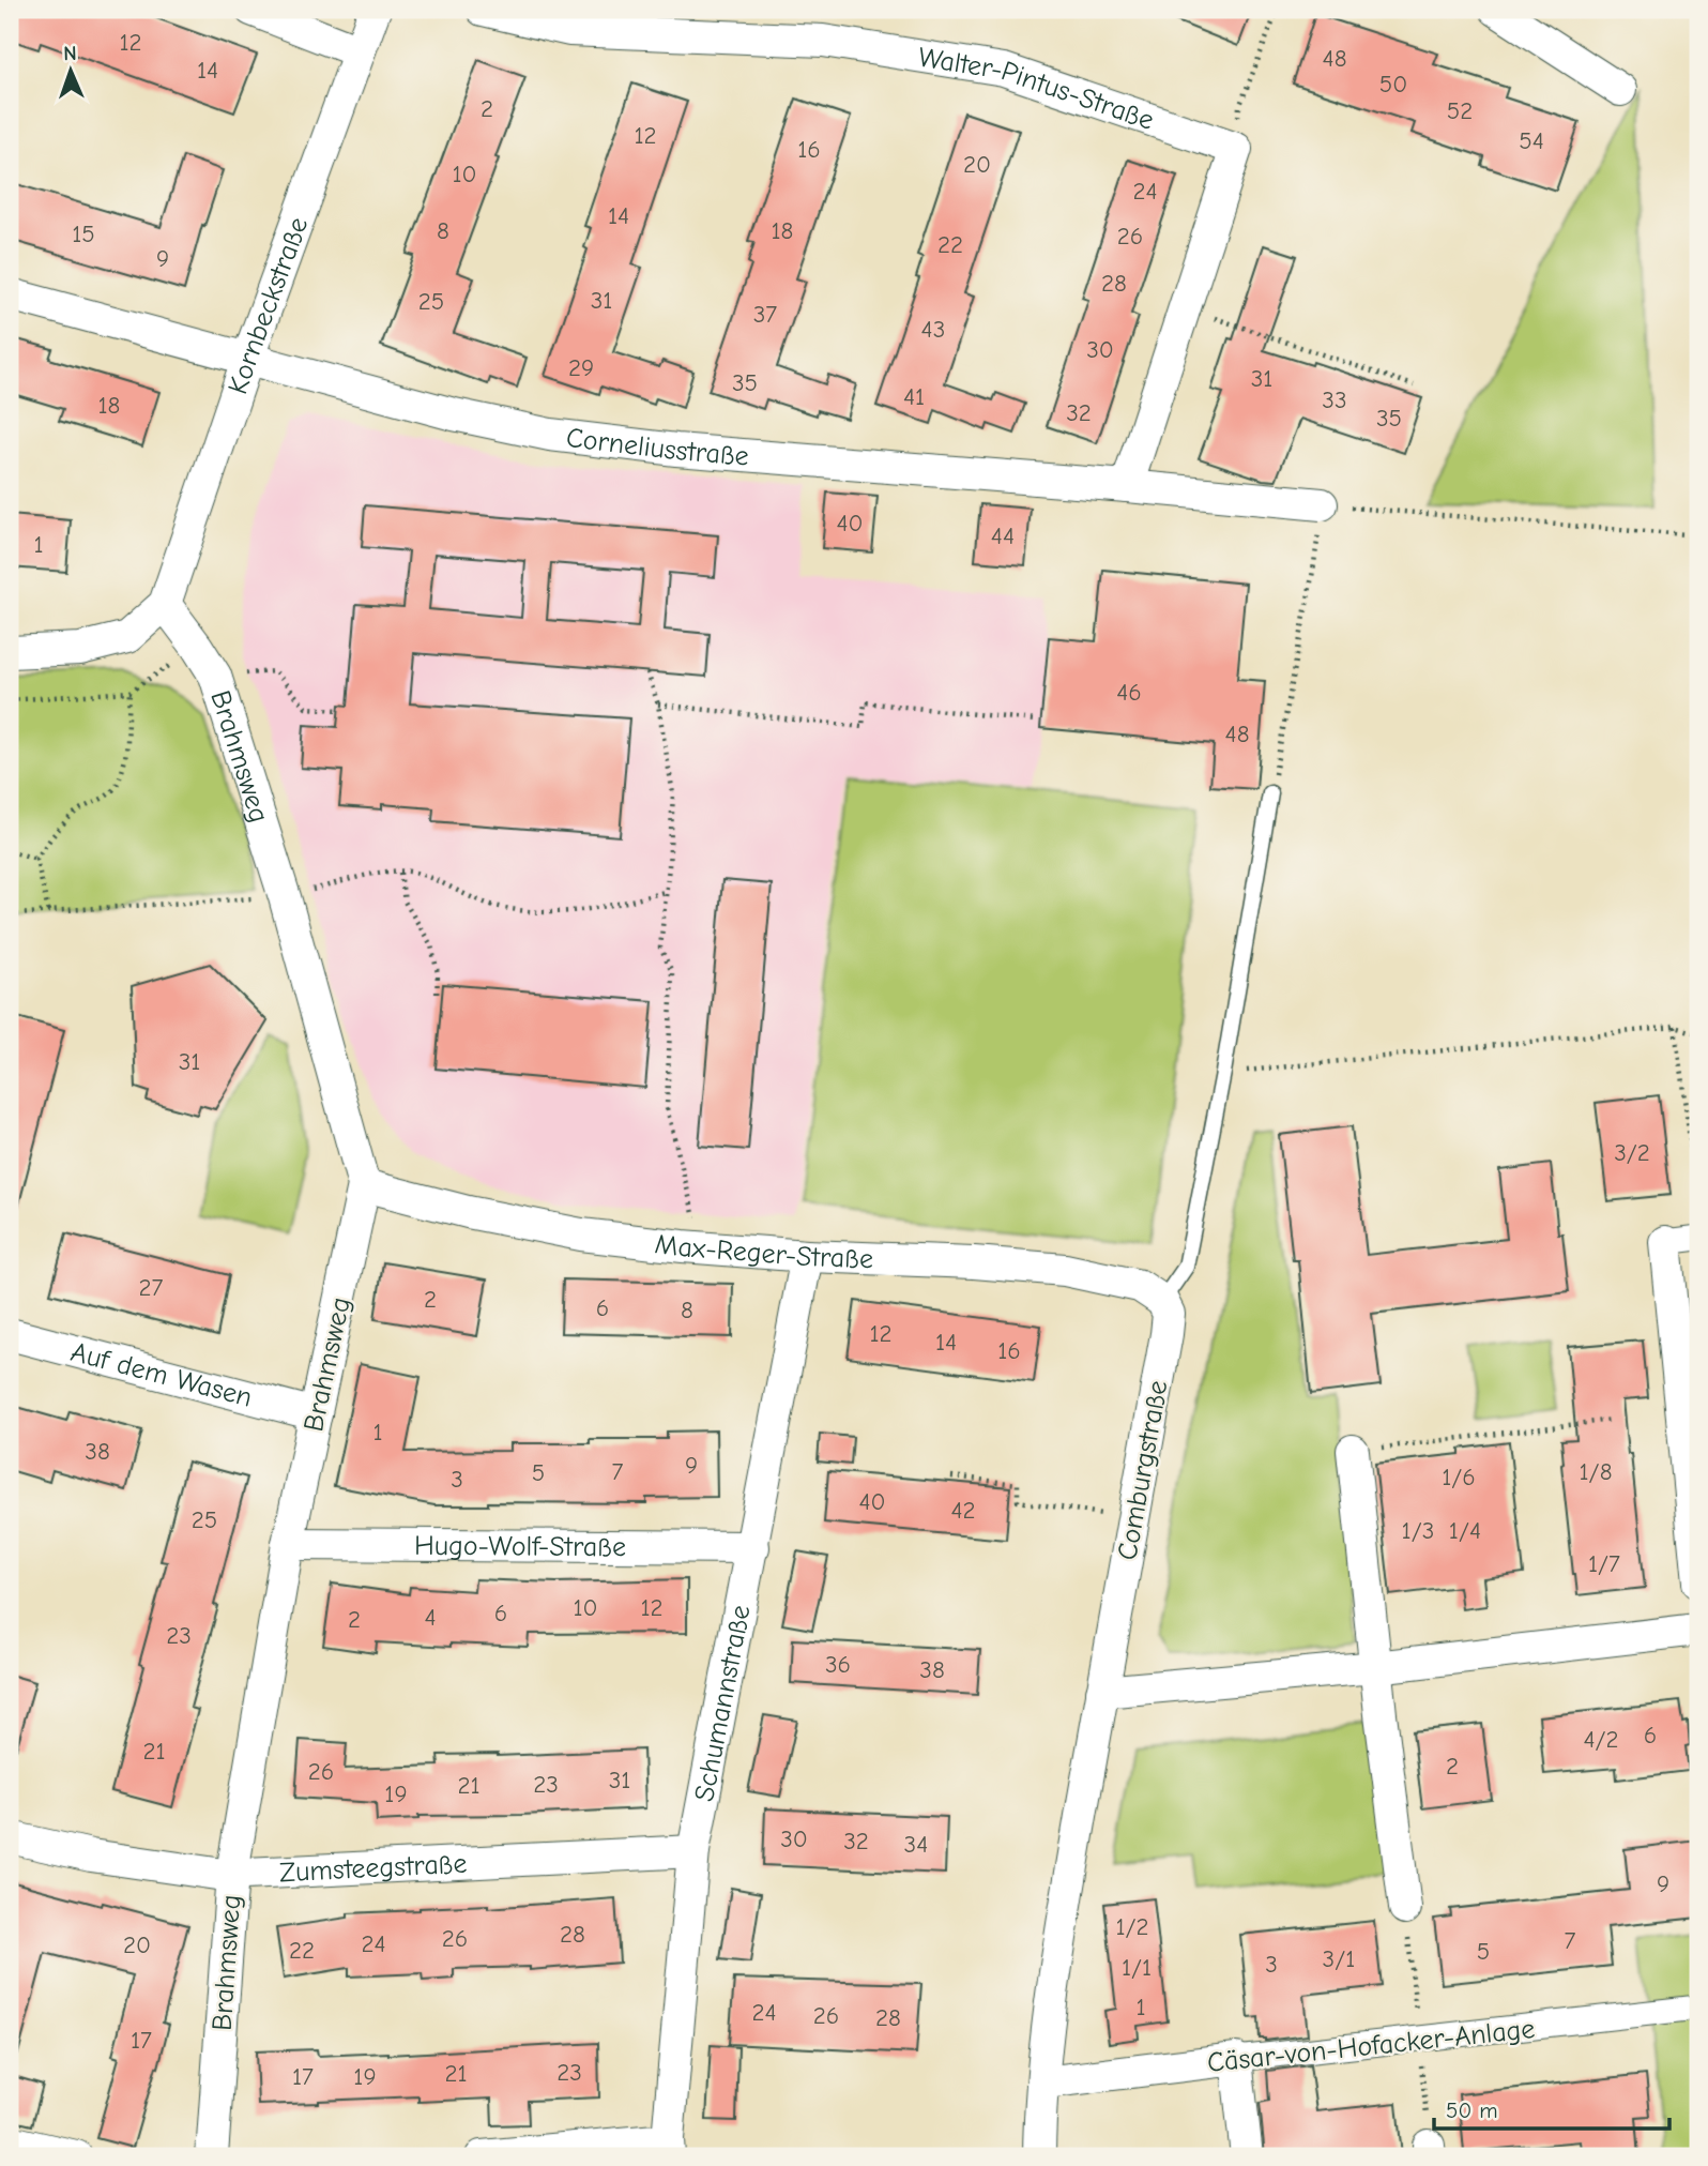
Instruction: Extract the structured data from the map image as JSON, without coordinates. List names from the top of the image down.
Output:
{
  "streets": {
    "street": [
      "Walter-Pintus-Straße",
      "Kornbeckstraße",
      "Corneliusstraße",
      "Brahmsweg",
      "Max-Reger-Straße",
      "Auf dem Wasen",
      "Comburgstraße",
      "Hugo-Wolf-Straße",
      "Schumannstraße",
      "Zumsteegstraße",
      "Cäsar-von-Hofacker-Anlage"
    ]
  },
  "crossings": [
    ["Kornbeckstraße", "Corneliusstraße"],
    ["Kornbeckstraße", "Brahmsweg"],
    ["Brahmsweg", "Max-Reger-Straße"],
    ["Brahmsweg", "Auf dem Wasen"],
    ["Brahmsweg", "Hugo-Wolf-Straße"],
    ["Brahmsweg", "Zumsteegstraße"],
    ["Max-Reger-Straße", "Comburgstraße"],
    ["Max-Reger-Straße", "Schumannstraße"],
    ["Comburgstraße", "Cäsar-von-Hofacker-Anlage"],
    ["Hugo-Wolf-Straße", "Schumannstraße"],
    ["Schumannstraße", "Zumsteegstraße"]
  ],
  "house_numbers": [
    "12",
    "48",
    "14",
    "50",
    "2",
    "52",
    "12",
    "54",
    "16",
    "20",
    "10",
    "24",
    "14",
    "8",
    "18",
    "15",
    "26",
    "22",
    "9",
    "28",
    "31",
    "25",
    "37",
    "43",
    "30",
    "29",
    "31",
    "35",
    "41",
    "33",
    "18",
    "32",
    "35",
    "40",
    "44",
    "1",
    "46",
    "48",
    "31",
    "3/2",
    "27",
    "2",
    "6",
    "8",
    "12",
    "14",
    "16",
    "1",
    "38",
    "9",
    "7",
    "1/8",
    "5",
    "1/6",
    "3",
    "40",
    "42",
    "25",
    "1/3",
    "1/4",
    "1/7",
    "10",
    "12",
    "6",
    "4",
    "2",
    "23",
    "36",
    "38",
    "6",
    "4/2",
    "21",
    "2",
    "26",
    "31",
    "23",
    "21",
    "19",
    "30",
    "32",
    "34",
    "9",
    "1/2",
    "28",
    "26",
    "7",
    "24",
    "20",
    "22",
    "5",
    "3/1",
    "3",
    "1/1",
    "1",
    "24",
    "26",
    "28",
    "17",
    "23",
    "21",
    "17",
    "19"
  ],
  "scale_bar": "50 m",
  "north": "top"
}
